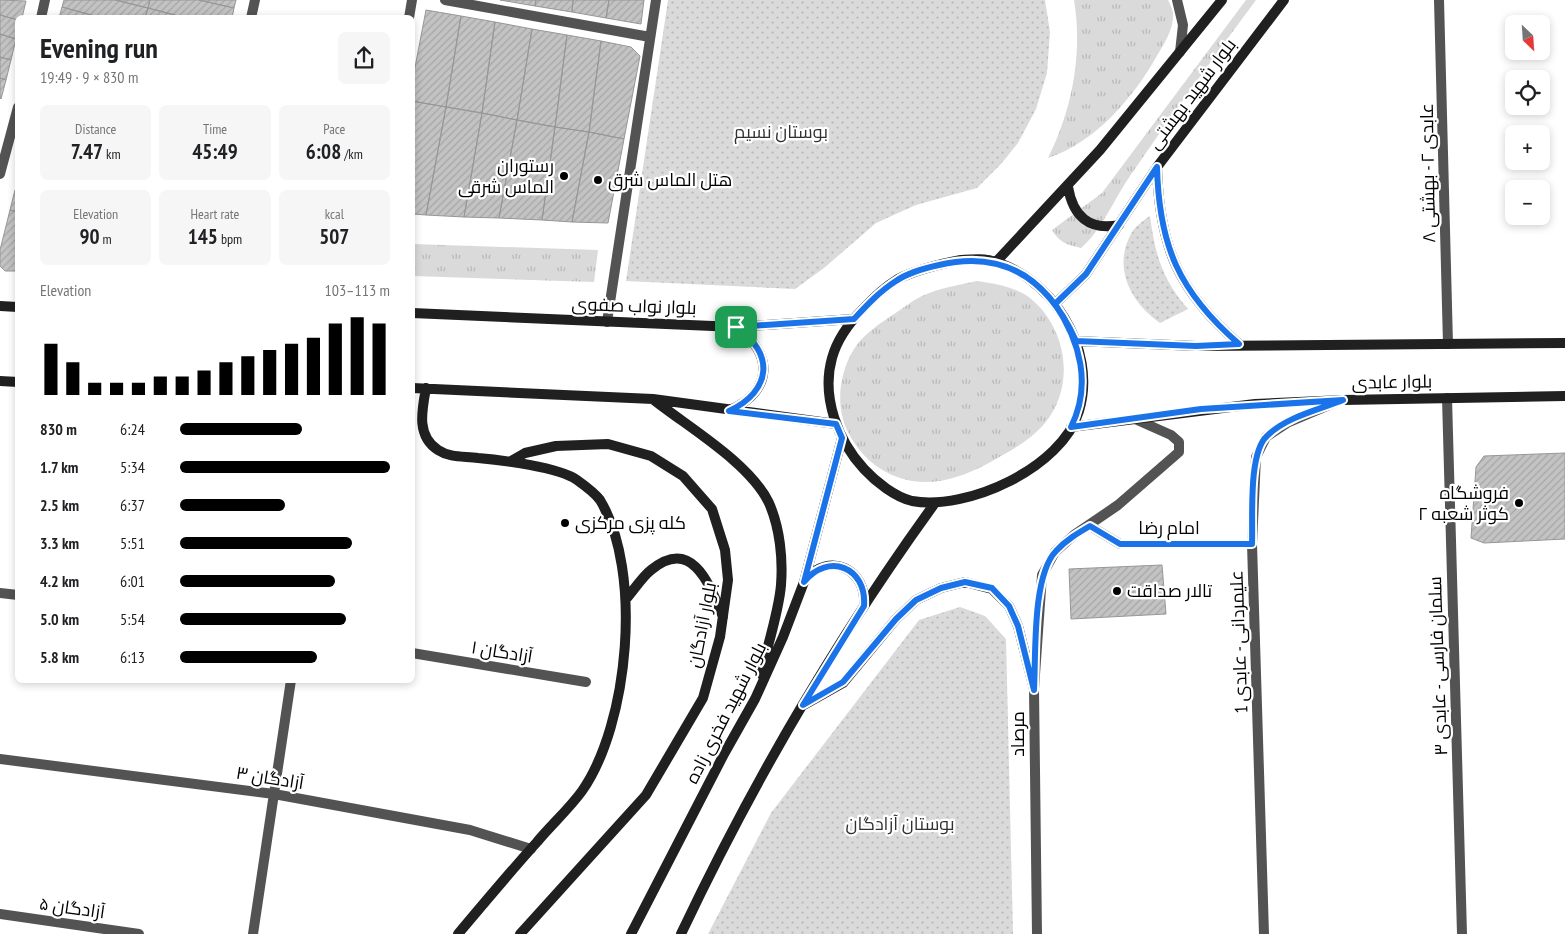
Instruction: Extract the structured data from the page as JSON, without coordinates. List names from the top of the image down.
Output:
{
  "streets": {
    "main road": [
      "بلوار شهید بهشتی",
      "بلوار نواب صفوی",
      "بلوار عابدی",
      "بلوار آزادگان",
      "بلوار شهید فخری زاده"
    ],
    "street": [
      "عابدی ۲ - بهشتی ۸",
      "امام رضا",
      "علیمردانی - عابدی 1",
      "آزادگان ۱",
      "سلمان فارسی - عابدی ۳",
      "مرصاد",
      "آزادگان ۳",
      "آزادگان ۵"
    ]
  },
  "crossings": [
    ["عابدی ۲ - بهشتی ۸", "بلوار عابدی"],
    ["بلوار عابدی", "علیمردانی - عابدی 1"],
    ["بلوار عابدی", "سلمان فارسی - عابدی ۳"],
    ["بلوار عابدی", "مرصاد"],
    ["امام رضا", "علیمردانی - عابدی 1"],
    ["امام رضا", "مرصاد"]
  ],
  "parks": ["بوستان نسیم", "بوستان آزادگان"],
  "places": [
    "رستوران الماس شرقی",
    "هتل الماس شرق",
    "فروشگاه کوثر شعبه ۲",
    "کله پزی مرکزی",
    "تالار صداقت"
  ],
  "north": "bottom right",
  "page": {
    "map_buttons": ["+", "−"],
    "heading": ["Evening run", "19:49 · 9 × 830 m"],
    "stats": [
      ["Distance", "7.47 km"],
      ["Time", "45:49"],
      ["Pace", "6:08 /km"],
      ["Elevation", "90 m"],
      ["Heart rate", "145 bpm"],
      ["kcal", "507"]
    ],
    "chart": ["Elevation", "103–113 m"],
    "list": [
      {
        "name": "830 m",
        "note": "6:24"
      },
      {
        "name": "1.7 km",
        "note": "5:34"
      },
      {
        "name": "2.5 km",
        "note": "6:37"
      },
      {
        "name": "3.3 km",
        "note": "5:51"
      },
      {
        "name": "4.2 km",
        "note": "6:01"
      },
      {
        "name": "5.0 km",
        "note": "5:54"
      },
      {
        "name": "5.8 km",
        "note": "6:13"
      }
    ]
  }
}
